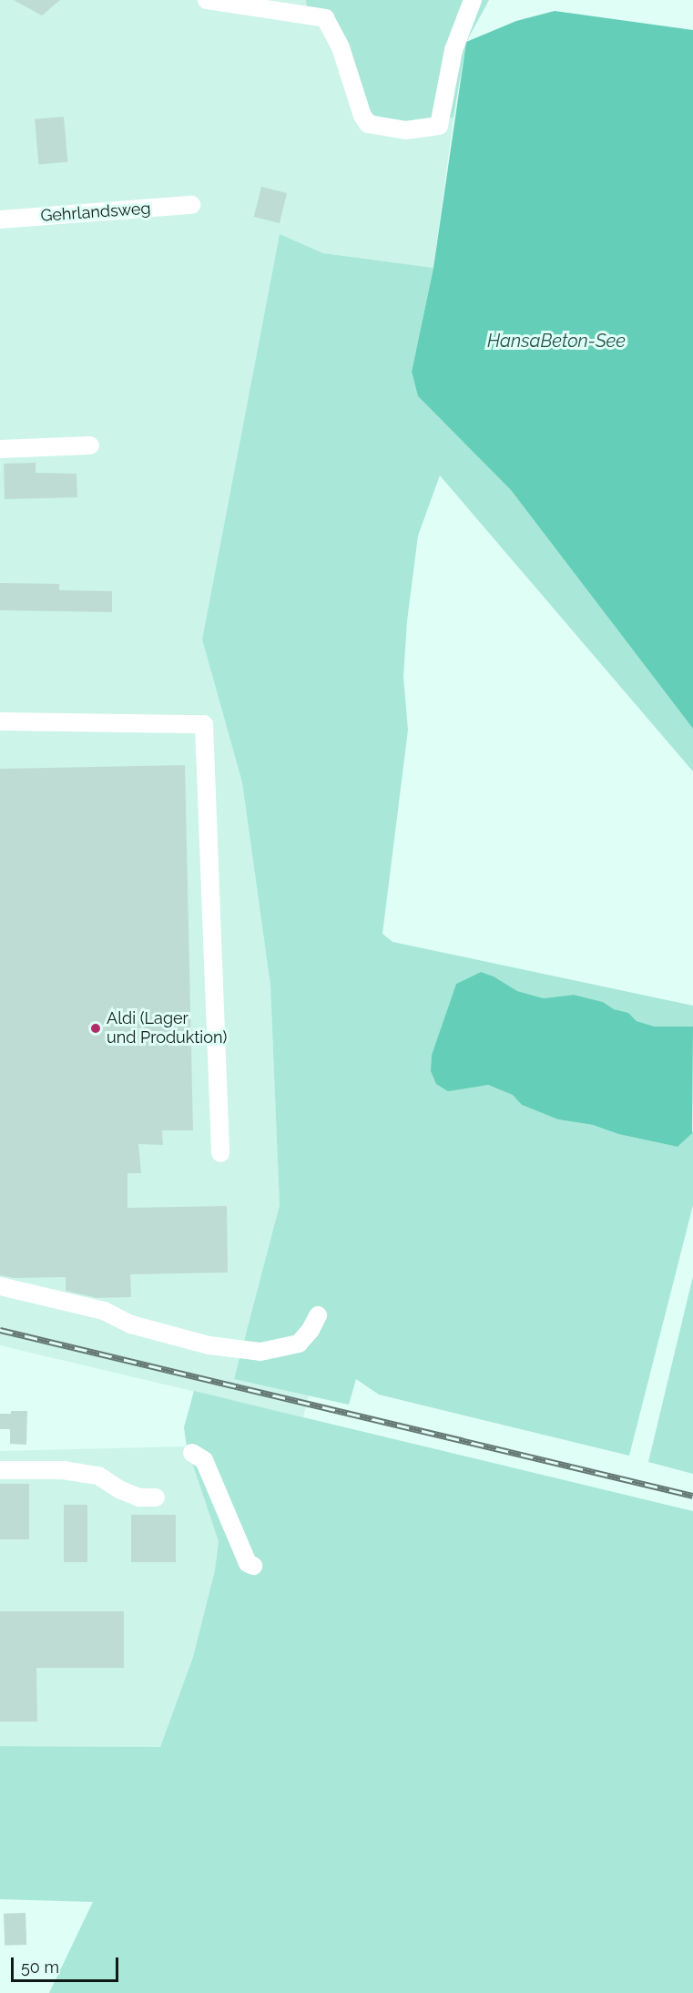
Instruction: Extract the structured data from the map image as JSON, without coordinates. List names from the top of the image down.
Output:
{
  "streets": {
    "street": ["Gehrlandsweg"]
  },
  "water": ["HansaBeton-See"],
  "places": ["Aldi (Lager und Produktion)"],
  "scale_bar": "50 m"
}
